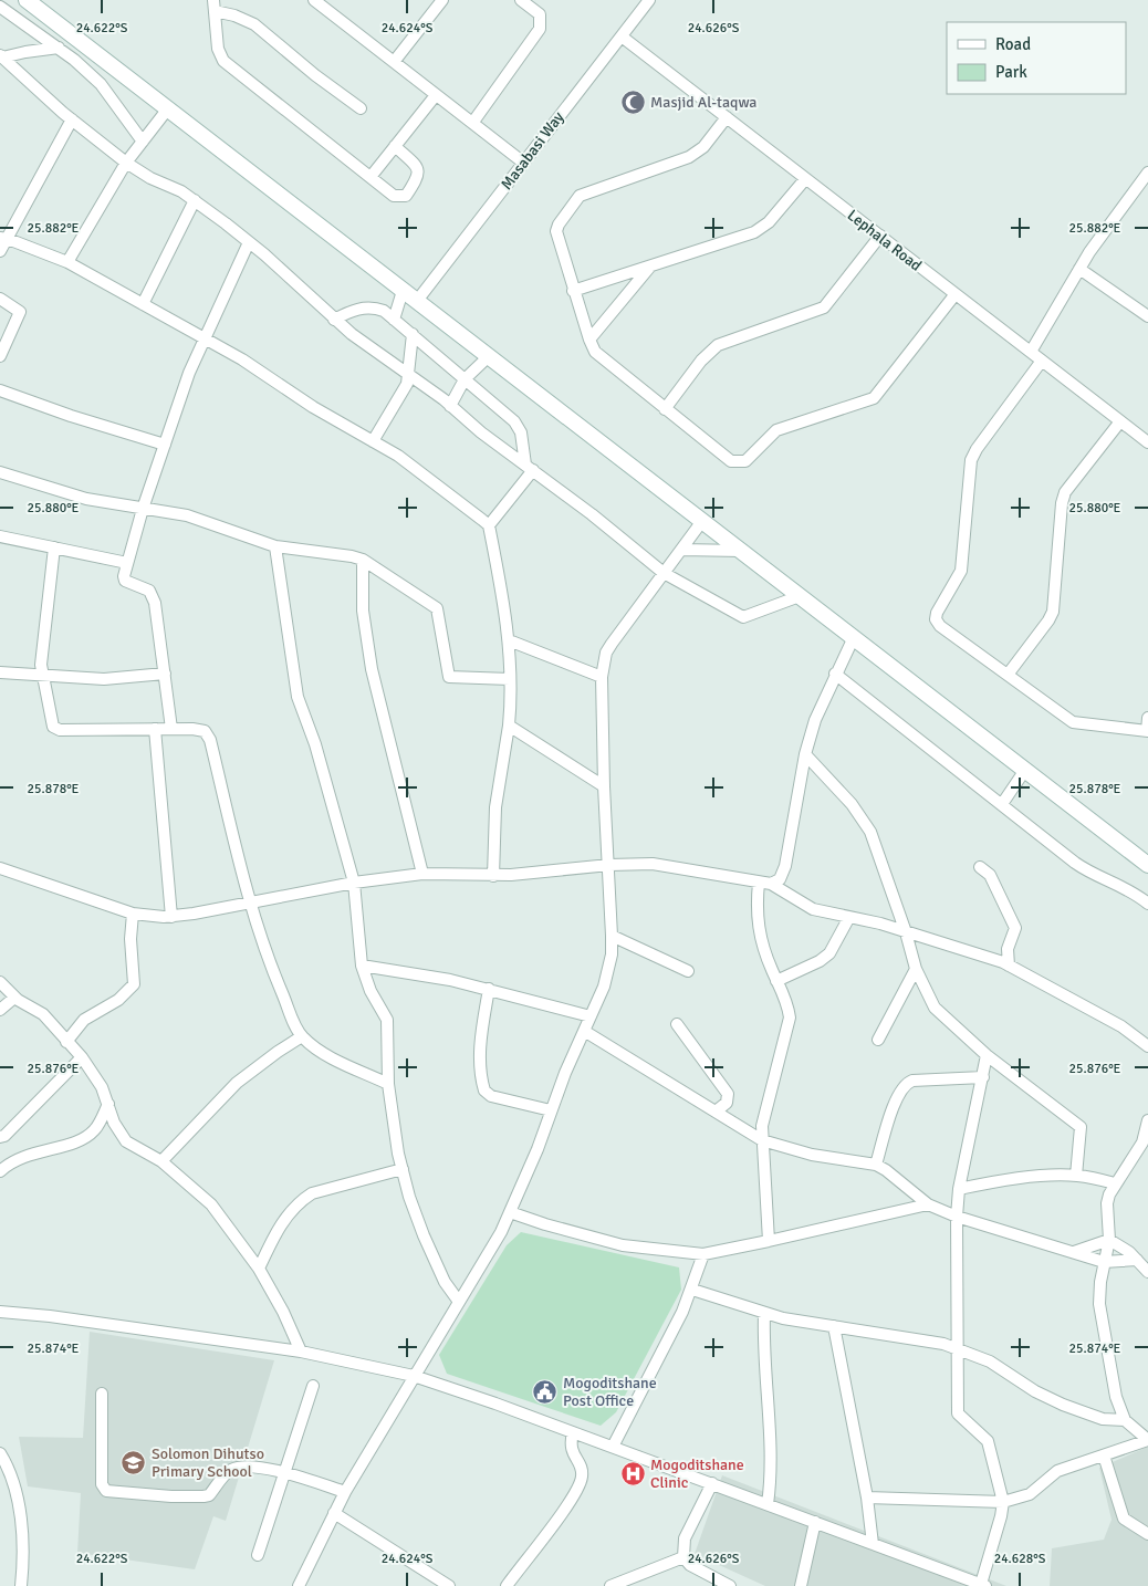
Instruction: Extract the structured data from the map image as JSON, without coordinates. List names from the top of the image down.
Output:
{
  "streets": {
    "street": ["Masabasi Way", "Lephala Road"]
  },
  "crossings": [
    ["Masabasi Way", "Lephala Road"]
  ],
  "places": {
    "mosque": ["Masjid Al-taqwa"],
    "public building": ["Mogoditshane Post Office"],
    "school or university": ["Solomon Dihutso Primary School"],
    "hospital": ["Mogoditshane Clinic"]
  },
  "legend": ["Road", "Park"],
  "coordinates": [
    "24.622°S",
    "24.624°S",
    "24.626°S",
    "25.882°E",
    "25.880°E",
    "25.878°E",
    "25.876°E",
    "25.874°E",
    "24.628°S"
  ]
}
